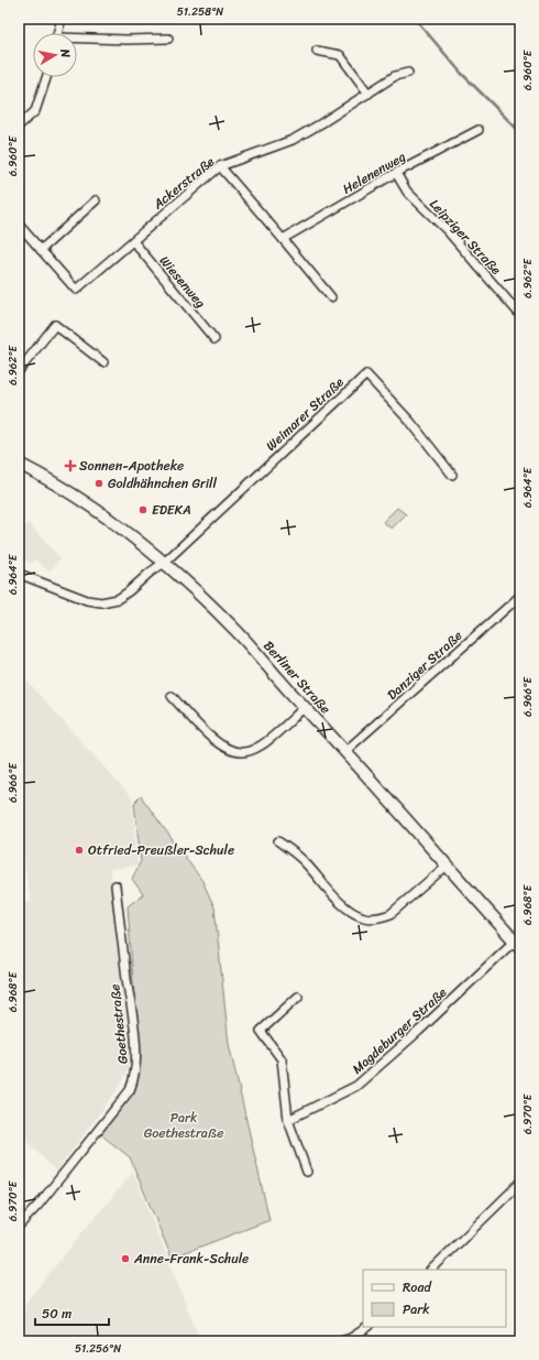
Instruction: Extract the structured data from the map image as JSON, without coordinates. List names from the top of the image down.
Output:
{
  "streets": {
    "main road": ["Berliner Straße"],
    "street": [
      "Helenenweg",
      "Ackerstraße",
      "Leipziger Straße",
      "Wiesenweg",
      "Weimarer Straße",
      "Danziger Straße",
      "Goethestraße",
      "Magdeburger Straße"
    ]
  },
  "crossings": [
    ["Helenenweg", "Leipziger Straße"],
    ["Ackerstraße", "Wiesenweg"],
    ["Weimarer Straße", "Berliner Straße"],
    ["Danziger Straße", "Berliner Straße"],
    ["Berliner Straße", "Magdeburger Straße"]
  ],
  "parks": ["Park Goethestraße"],
  "places": {
    "health": ["Sonnen-Apotheke"],
    "other": [
      "Goldhähnchen Grill",
      "EDEKA",
      "Otfried-Preußler-Schule",
      "Anne-Frank-Schule"
    ]
  },
  "legend": ["Road", "Park"],
  "scale_bar": "50 m",
  "north": "right",
  "coordinates": [
    "51.258°N",
    "6.960°E",
    "6.962°E",
    "6.964°E",
    "6.966°E",
    "6.968°E",
    "6.970°E",
    "51.256°N"
  ]
}
